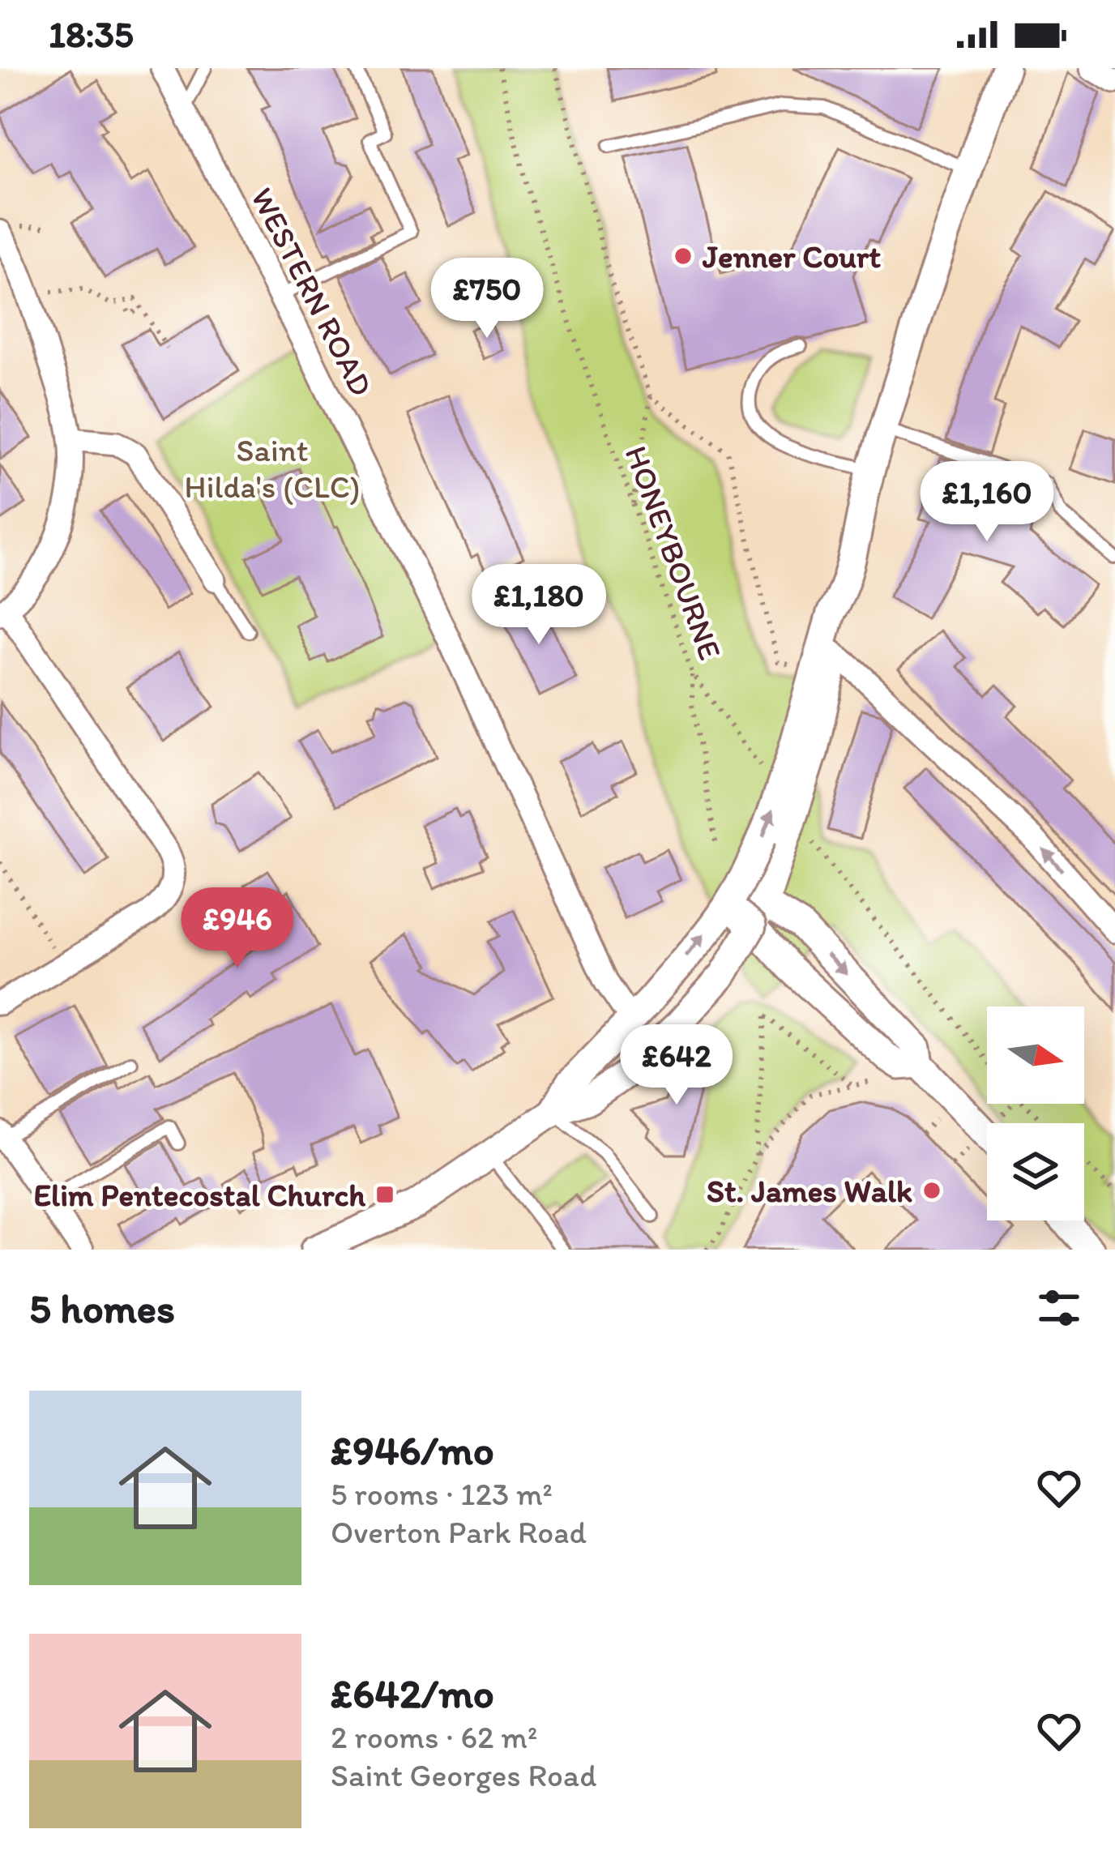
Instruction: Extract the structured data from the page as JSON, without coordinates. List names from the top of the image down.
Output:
{
  "streets": {
    "street": ["WESTERN ROAD"],
    "path": ["HONEYBOURNE"]
  },
  "parks": ["Saint Hilda's (CLC)"],
  "places": {
    "other": ["Jenner Court", "St. James Walk"],
    "transit": ["Elim Pentecostal Church"]
  },
  "north": "right",
  "page": {
    "status": "18:35",
    "price": [
      "£750",
      "£1,160",
      "£1,180",
      "£946",
      "£642"
    ],
    "heading": "5 homes",
    "list": [
      {
        "name": "£946/mo",
        "note": "5 rooms · 123 m² · Overton Park Road"
      },
      {
        "name": "£642/mo",
        "note": "2 rooms · 62 m² · Saint Georges Road"
      }
    ]
  }
}
